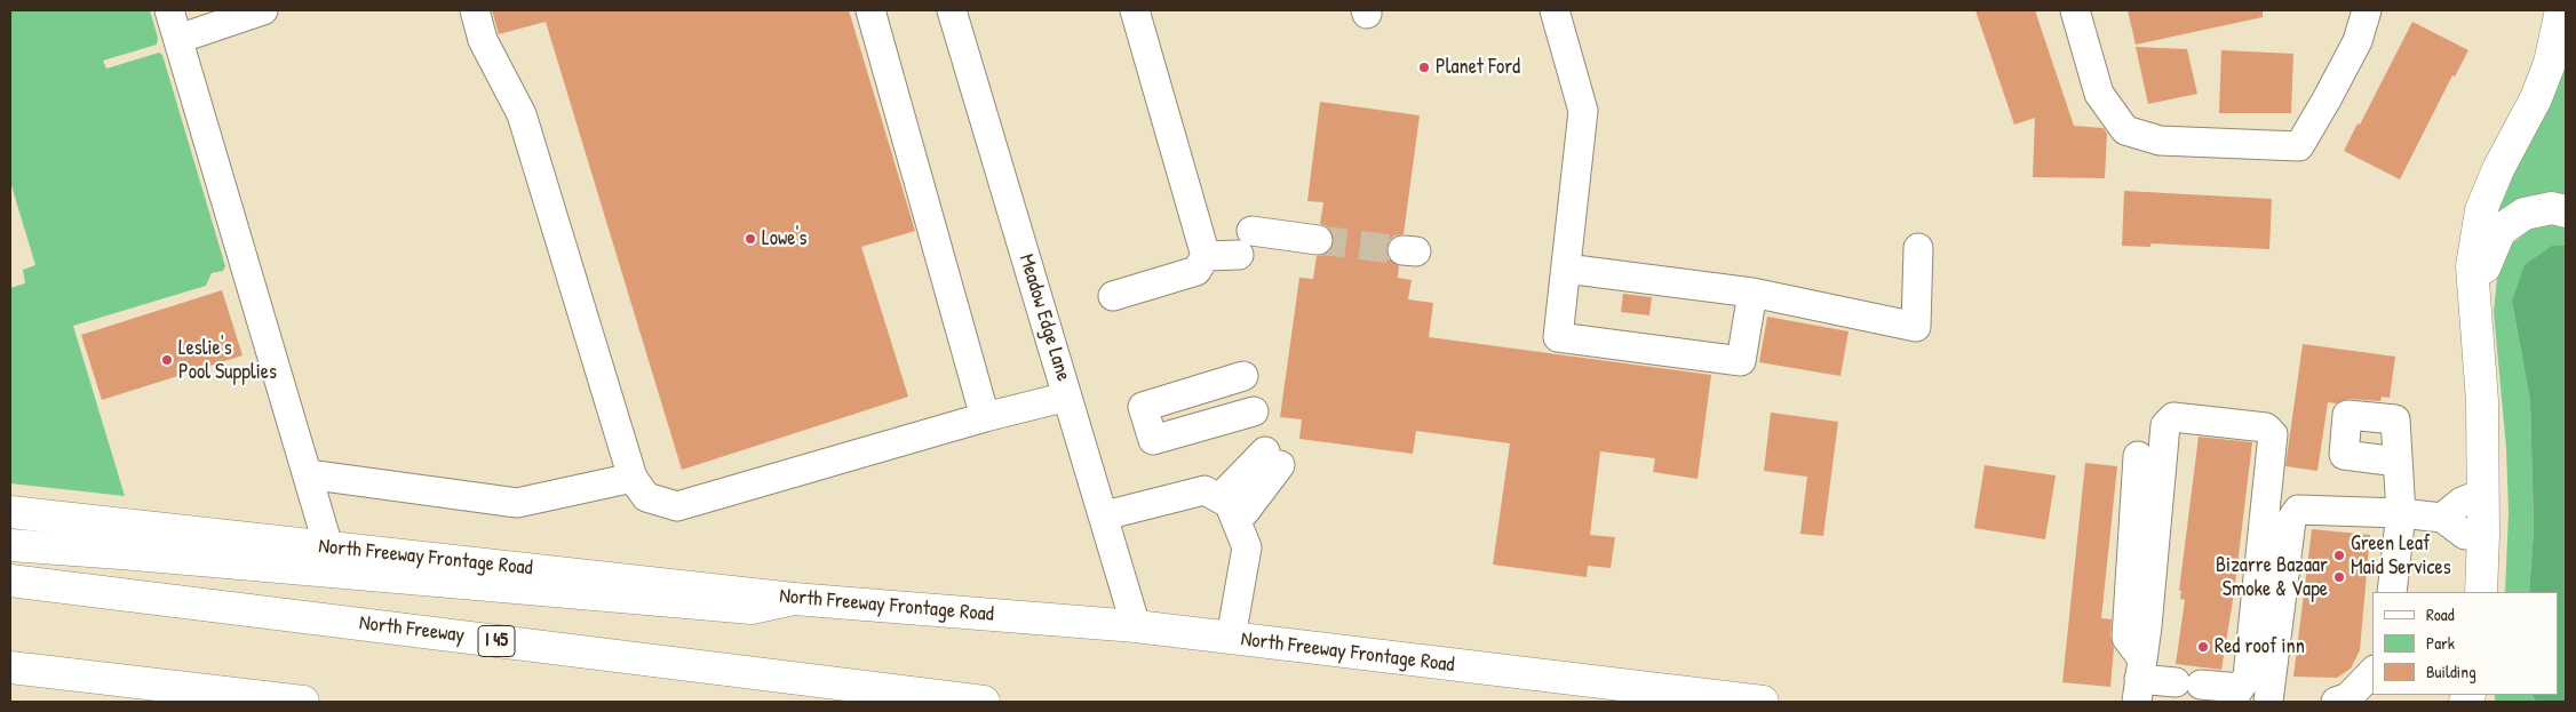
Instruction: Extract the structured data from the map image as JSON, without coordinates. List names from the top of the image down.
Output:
{
  "streets": {
    "main road": ["North Freeway Frontage Road", "North Freeway", "I 45"],
    "street": ["Meadow Edge Lane"]
  },
  "crossings": [
    ["Meadow Edge Lane", "North Freeway Frontage Road"]
  ],
  "places": [
    "Planet Ford",
    "Lowe's",
    "Leslie's Pool Supplies",
    "Green Leaf Maid Services",
    "Bizarre Bazaar Smoke & Vape",
    "Red roof inn"
  ],
  "legend": ["Road", "Park", "Building"]
}
